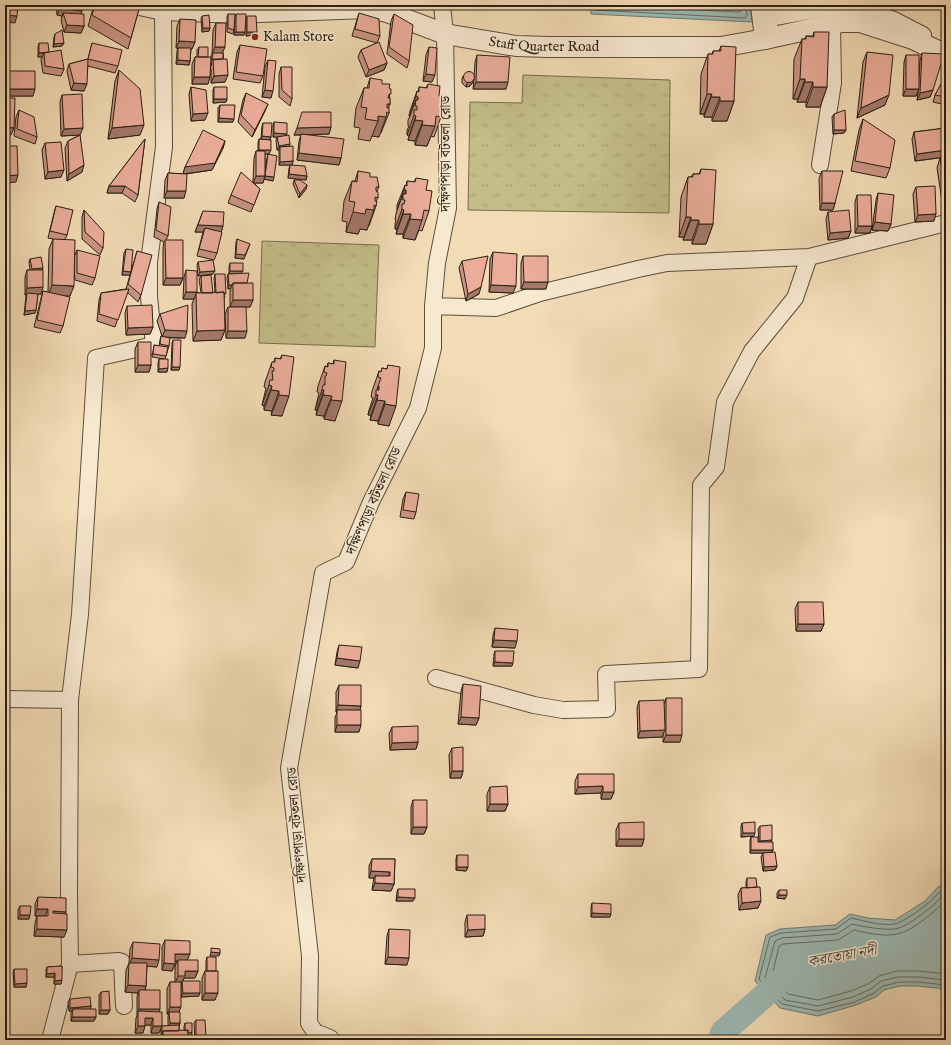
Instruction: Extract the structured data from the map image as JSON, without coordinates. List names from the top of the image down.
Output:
{
  "streets": {
    "street": ["Staff Quarter Road", "দক্ষিণপাড়া বটতলা রোড"]
  },
  "crossings": [
    ["Staff Quarter Road", "দক্ষিণপাড়া বটতলা রোড"]
  ],
  "water": ["করতোয়া নদী"],
  "places": ["Kalam Store"]
}
